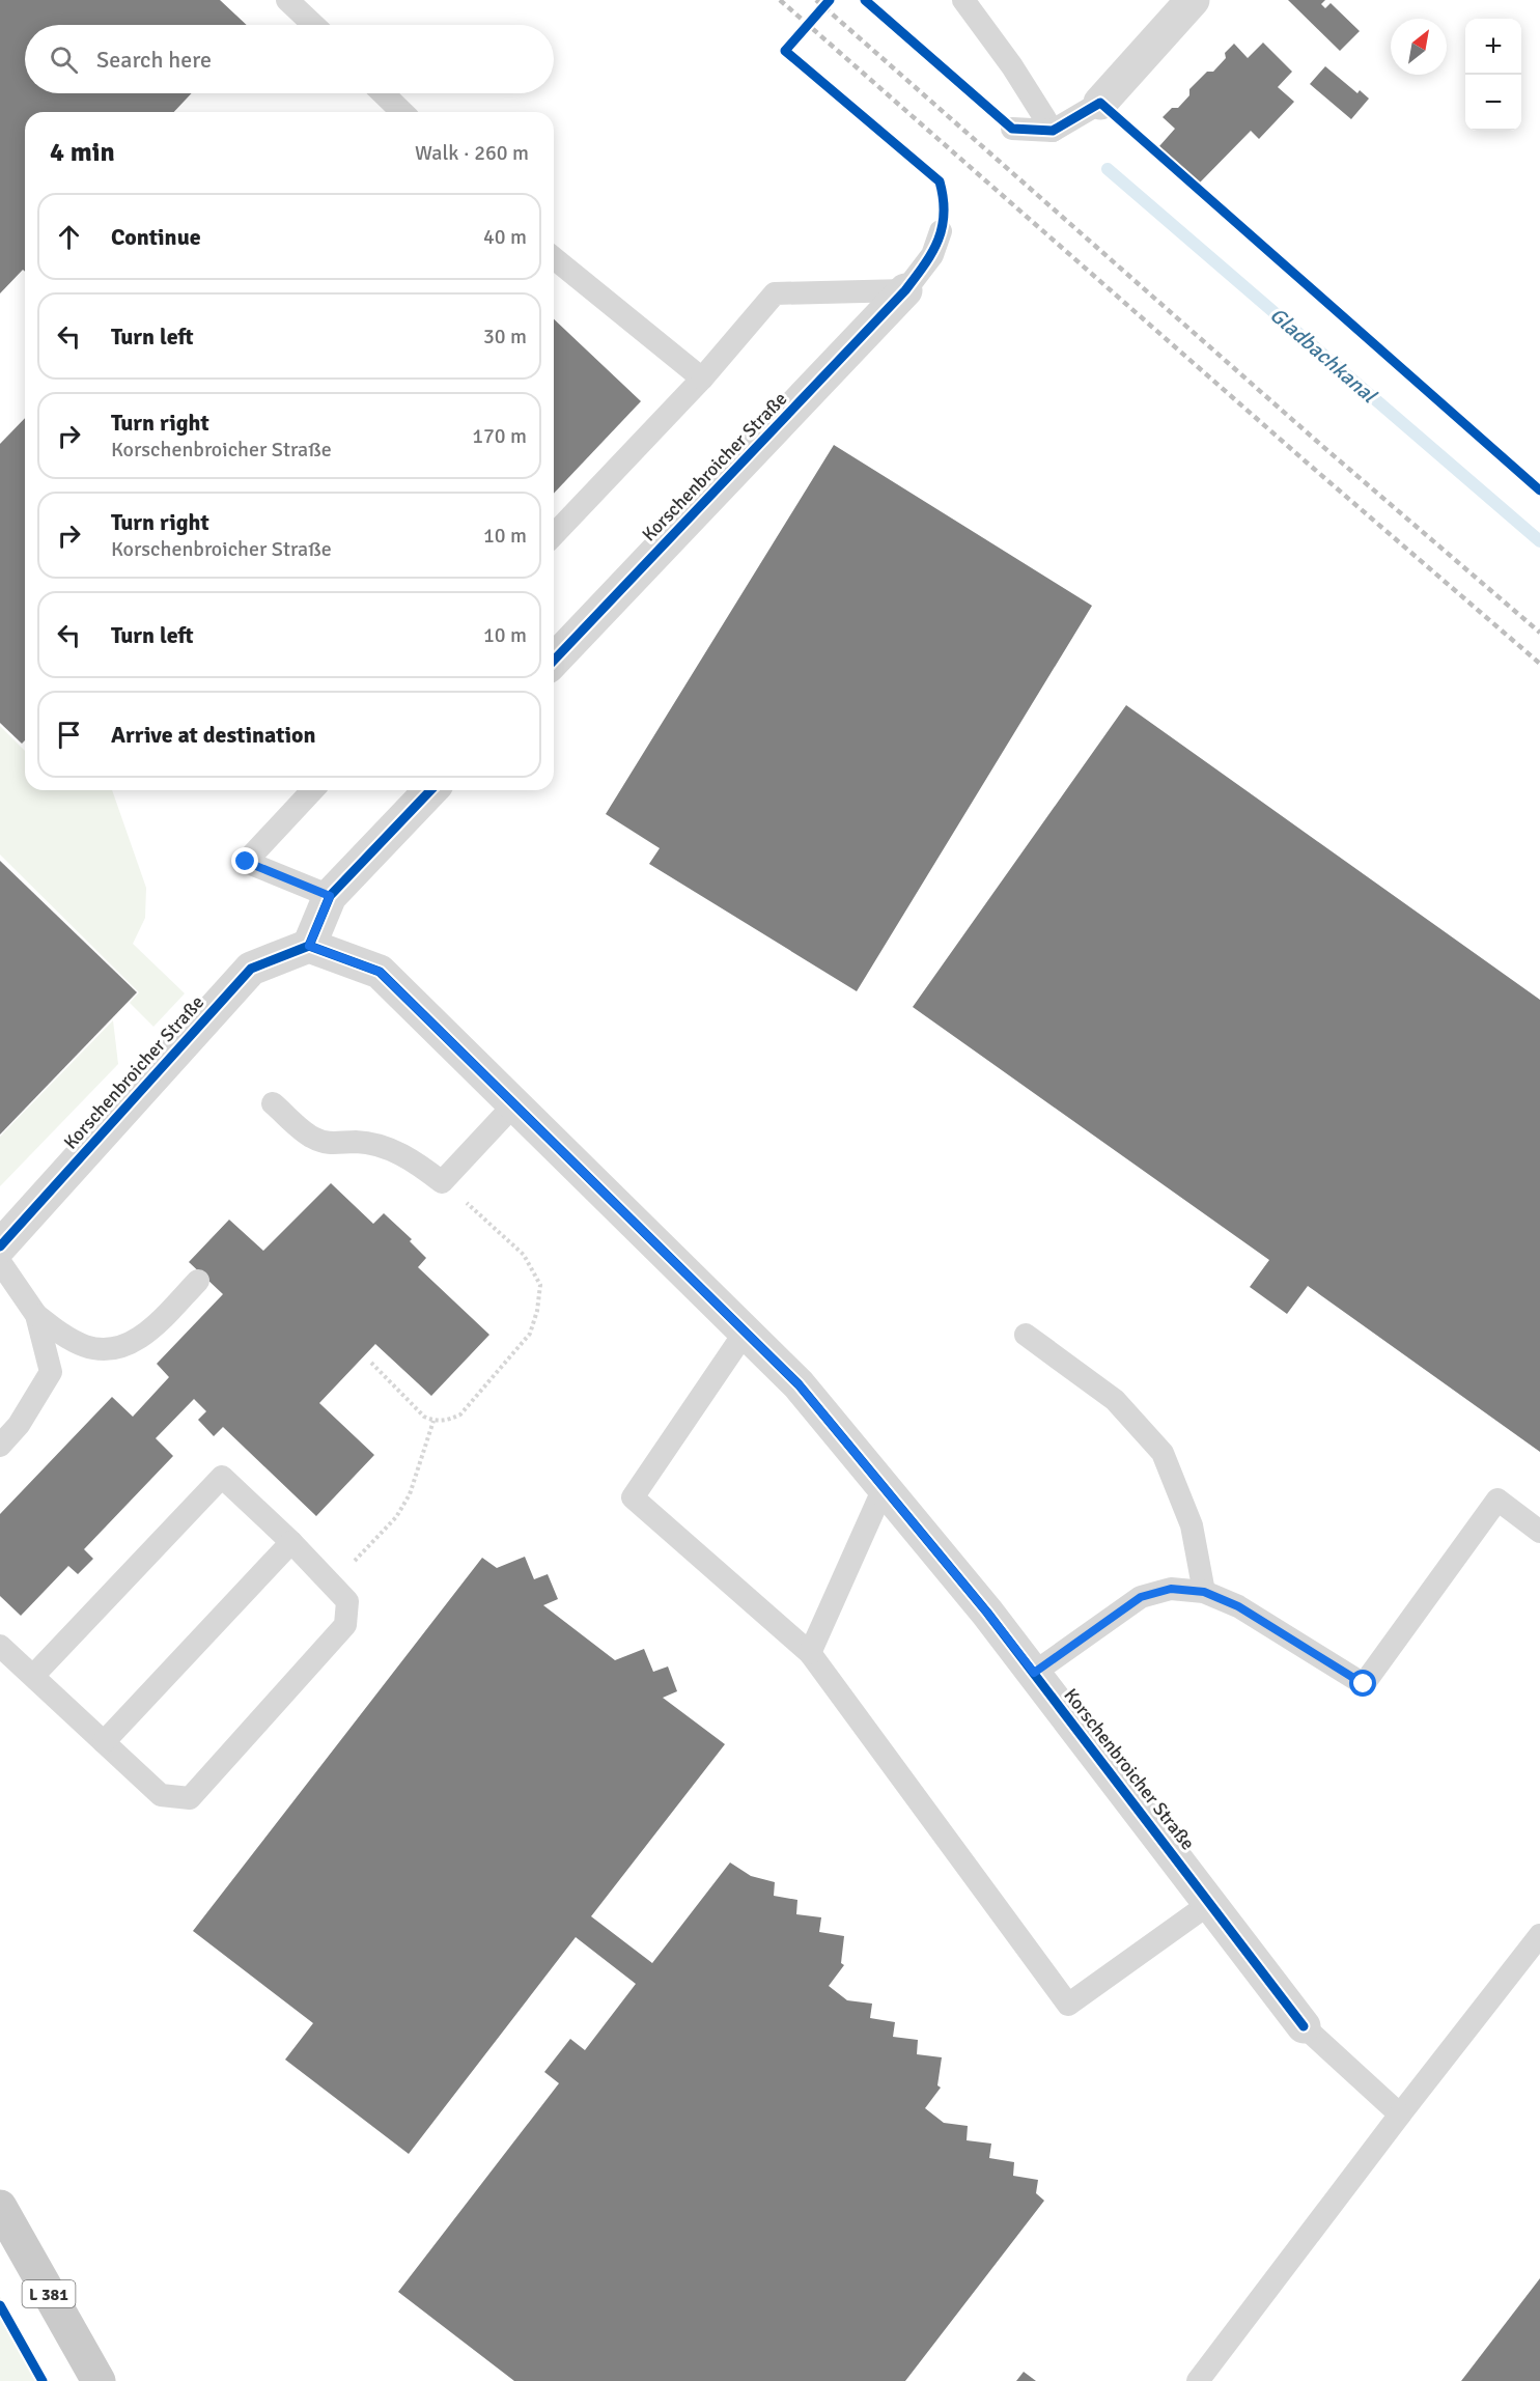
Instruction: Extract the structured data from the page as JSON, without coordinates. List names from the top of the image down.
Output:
{
  "streets": {
    "main road": ["L 381"],
    "street": ["Korschenbroicher Straße"]
  },
  "water": ["Gladbachkanal"],
  "north": "top right",
  "page": {
    "map_buttons": ["+", "−"],
    "search": "Search here",
    "heading": ["4 min", "Walk · 260 m"],
    "list": [
      ["Continue", "40 m"],
      ["Turn left", "30 m"],
      ["Turn right", "Korschenbroicher Straße", "170 m"],
      ["Turn right", "Korschenbroicher Straße", "10 m"],
      ["Turn left", "10 m"],
      "Arrive at destination"
    ]
  }
}
